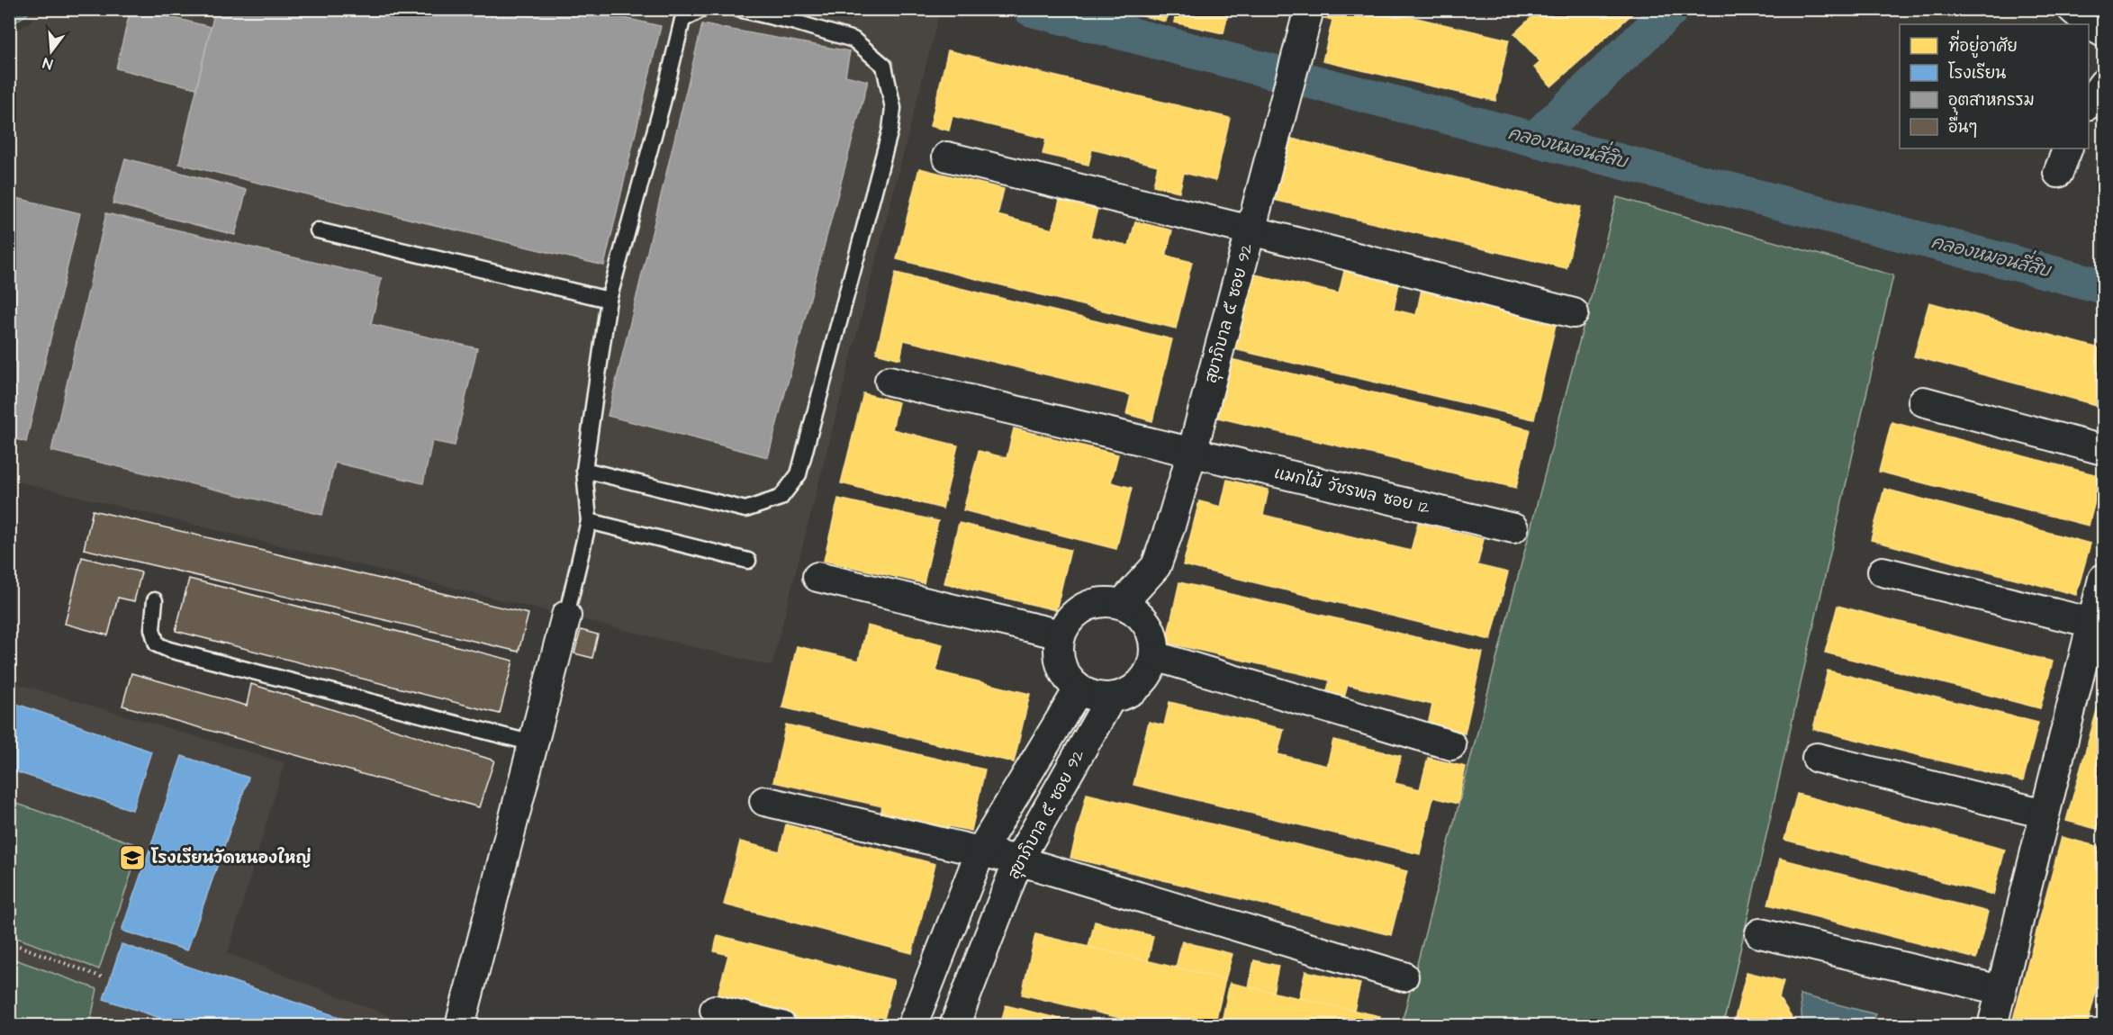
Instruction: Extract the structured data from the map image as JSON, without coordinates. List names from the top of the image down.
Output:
{
  "streets": {
    "street": ["สุขาภิบาล ๕ ซอย 92", "แมกไม้ วัชรพล ซอย 12"]
  },
  "crossings": [
    ["สุขาภิบาล ๕ ซอย 92", "แมกไม้ วัชรพล ซอย 12"]
  ],
  "water": ["คลองหมอนสี่สิบ"],
  "places": {
    "school or university": ["โรงเรียนวัดหนองใหญ่"]
  },
  "legend": [
    "ที่อยู่อาศัย",
    "โรงเรียน",
    "อุตสาหกรรม",
    "อื่นๆ"
  ],
  "north": "bottom"
}
